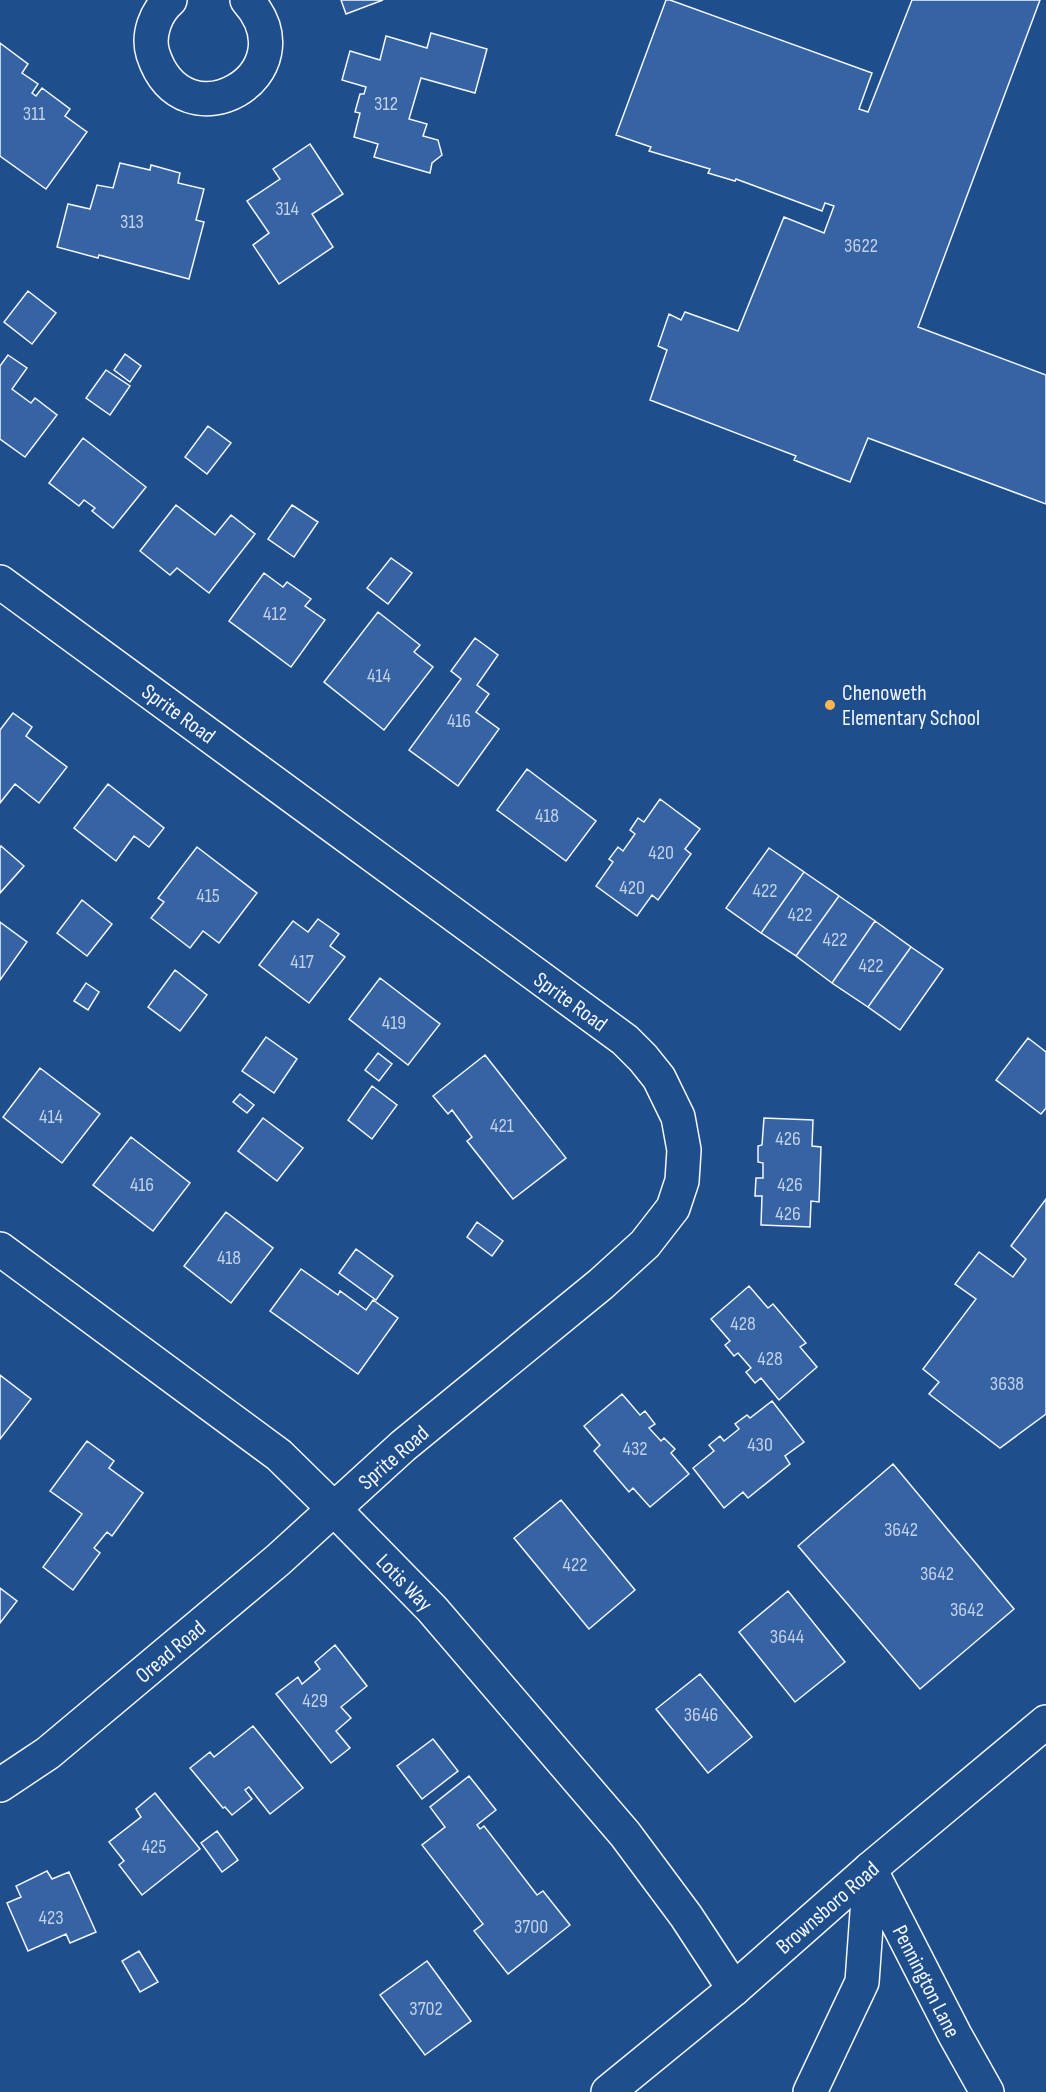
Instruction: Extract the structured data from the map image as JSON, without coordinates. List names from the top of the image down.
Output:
{
  "streets": {
    "street": [
      "Sprite Road",
      "Lotis Way",
      "Oread Road",
      "Brownsboro Road",
      "Pennington Lane"
    ]
  },
  "crossings": [
    ["Sprite Road", "Lotis Way"],
    ["Sprite Road", "Oread Road"],
    ["Lotis Way", "Oread Road"],
    ["Lotis Way", "Brownsboro Road"],
    ["Brownsboro Road", "Pennington Lane"]
  ],
  "places": ["Chenoweth Elementary School"],
  "house_numbers": [
    "312",
    "311",
    "314",
    "313",
    "3622",
    "412",
    "414",
    "416",
    "418",
    "420",
    "420",
    "422",
    "415",
    "422",
    "422",
    "417",
    "422",
    "419",
    "414",
    "421",
    "426",
    "416",
    "426",
    "426",
    "418",
    "428",
    "428",
    "3638",
    "430",
    "432",
    "3642",
    "422",
    "3642",
    "3642",
    "3644",
    "429",
    "3646",
    "425",
    "423",
    "3700",
    "3702"
  ]
}
